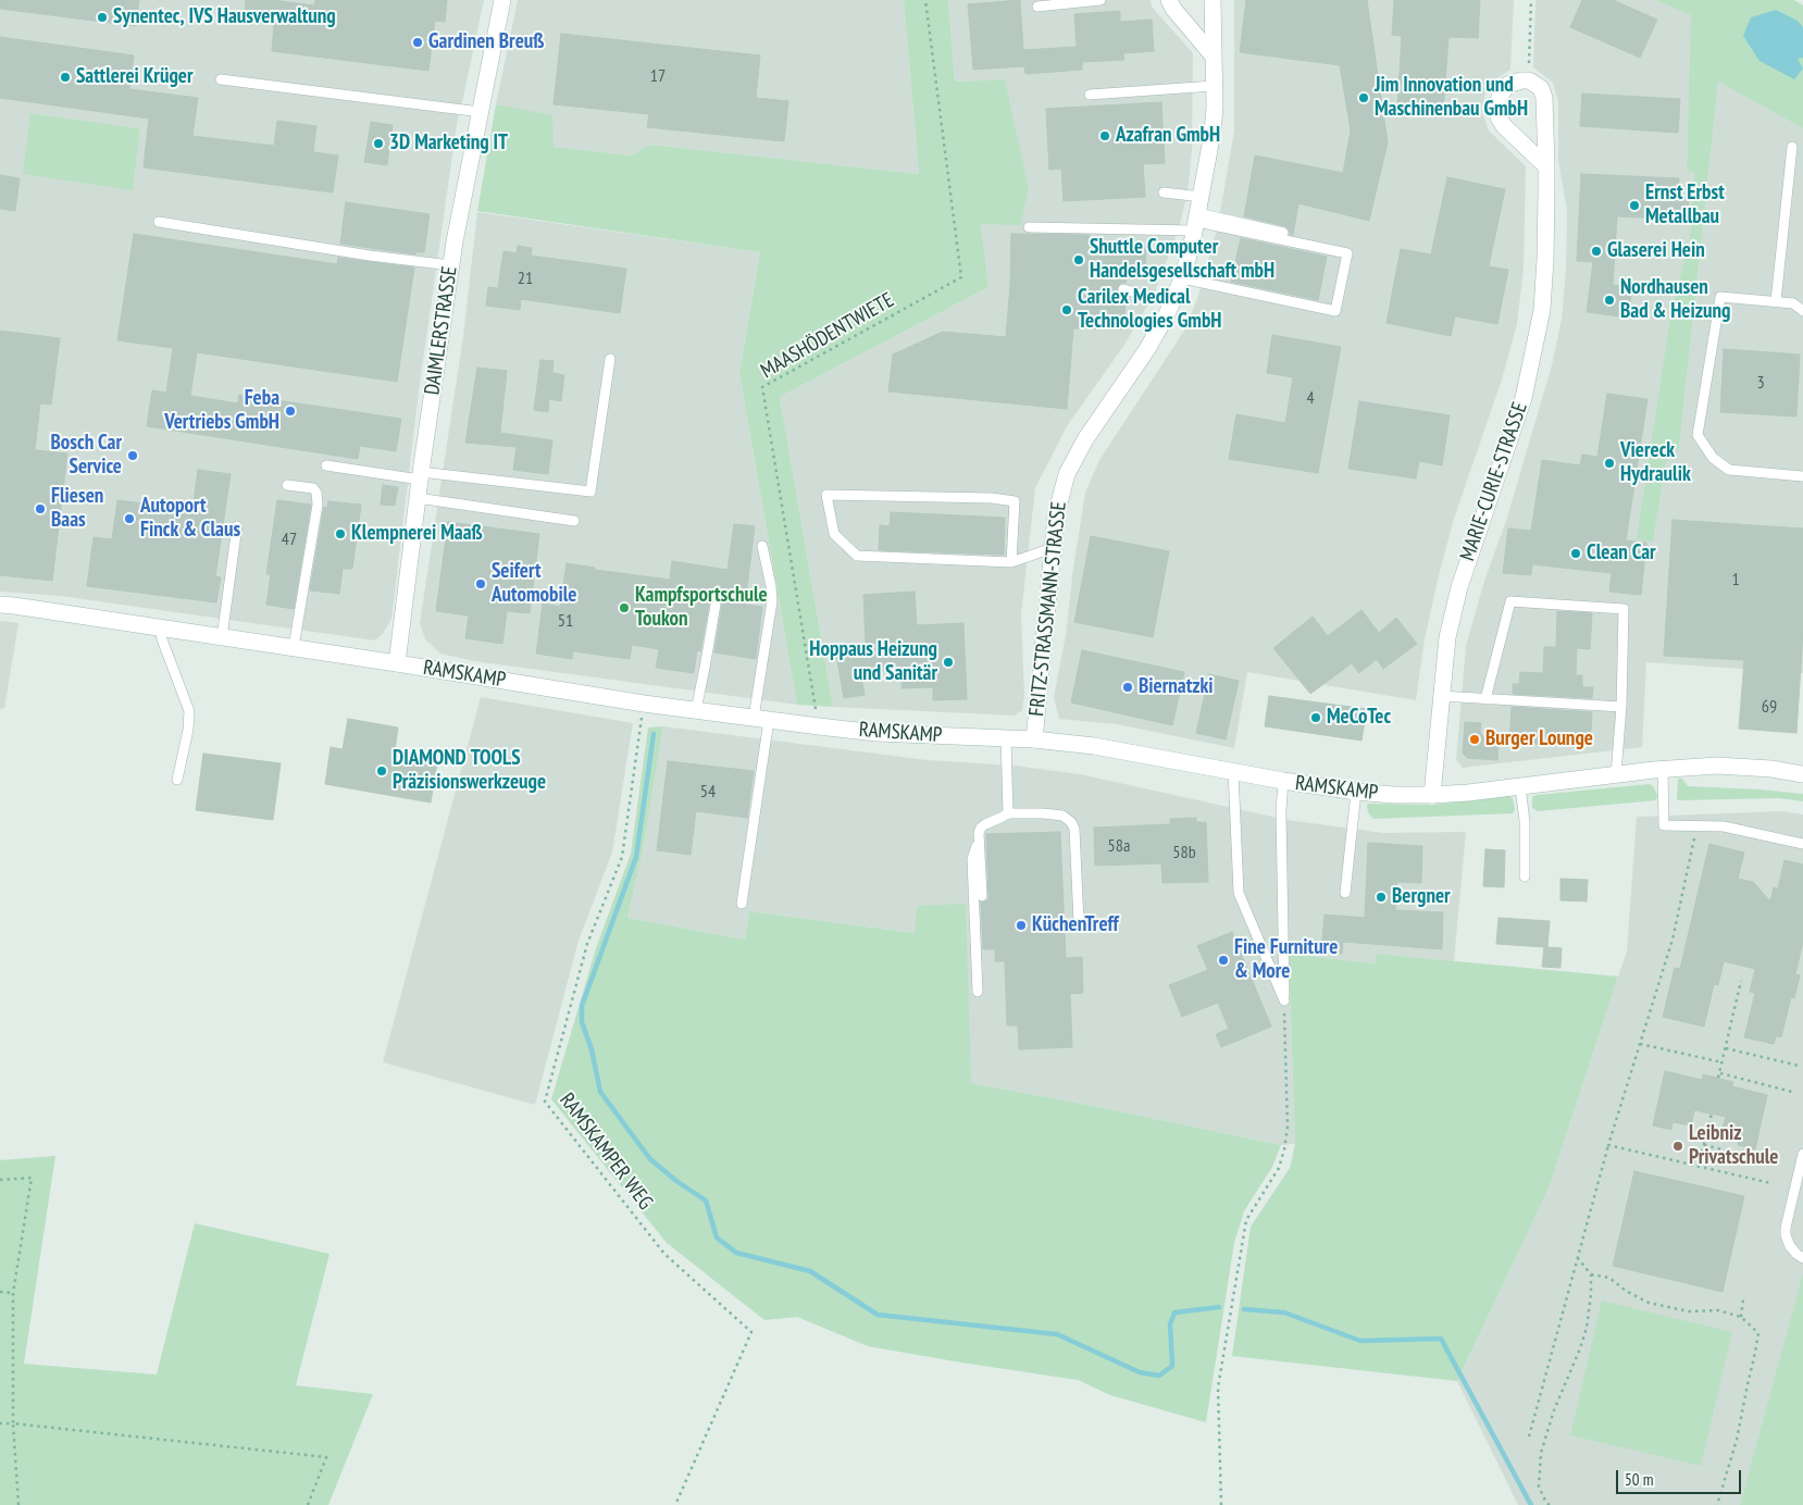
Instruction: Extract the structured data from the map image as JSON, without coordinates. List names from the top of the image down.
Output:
{
  "streets": {
    "street": [
      "DAIMLERSTRASSE",
      "MARIE-CURIE-STRASSE",
      "FRITZ-STRASSMANN-STRASSE",
      "RAMSKAMP"
    ],
    "path": ["MAASHÖDENTWIETE", "RAMSKAMPER WEG"]
  },
  "crossings": [
    ["DAIMLERSTRASSE", "RAMSKAMP"],
    ["MAASHÖDENTWIETE", "RAMSKAMP"],
    ["MARIE-CURIE-STRASSE", "RAMSKAMP"],
    ["FRITZ-STRASSMANN-STRASSE", "RAMSKAMP"],
    ["RAMSKAMP", "RAMSKAMPER WEG"]
  ],
  "places": [
    "Synentec, IVS Hausverwaltung",
    "Gardinen Breuß",
    "Sattlerei Krüger",
    "Jim Innovation und Maschinenbau GmbH",
    "Azafran GmbH",
    "3D Marketing IT",
    "Ernst Erbst Metallbau",
    "Glaserei Hein",
    "Shuttle Computer Handelsgesellschaft mbH",
    "Nordhausen Bad & Heizung",
    "Carilex Medical Technologies GmbH",
    "Feba Vertriebs GmbH",
    "Bosch Car Service",
    "Viereck Hydraulik",
    "Fliesen Baas",
    "Autoport Finck & Claus",
    "Klempnerei Maaß",
    "Clean Car",
    "Seifert Automobile",
    "Kampfsportschule Toukon",
    "Hoppaus Heizung und Sanitär",
    "Biernatzki",
    "MeCoTec",
    "Burger Lounge",
    "DIAMOND TOOLS Präzisionswerkzeuge",
    "Bergner",
    "KüchenTreff",
    "Fine Furniture & More",
    "Leibniz Privatschule"
  ],
  "house_numbers": [
    "17",
    "21",
    "3",
    "4",
    "47",
    "1",
    "51",
    "69",
    "54",
    "58a",
    "58b"
  ],
  "scale_bar": "50 m"
}
